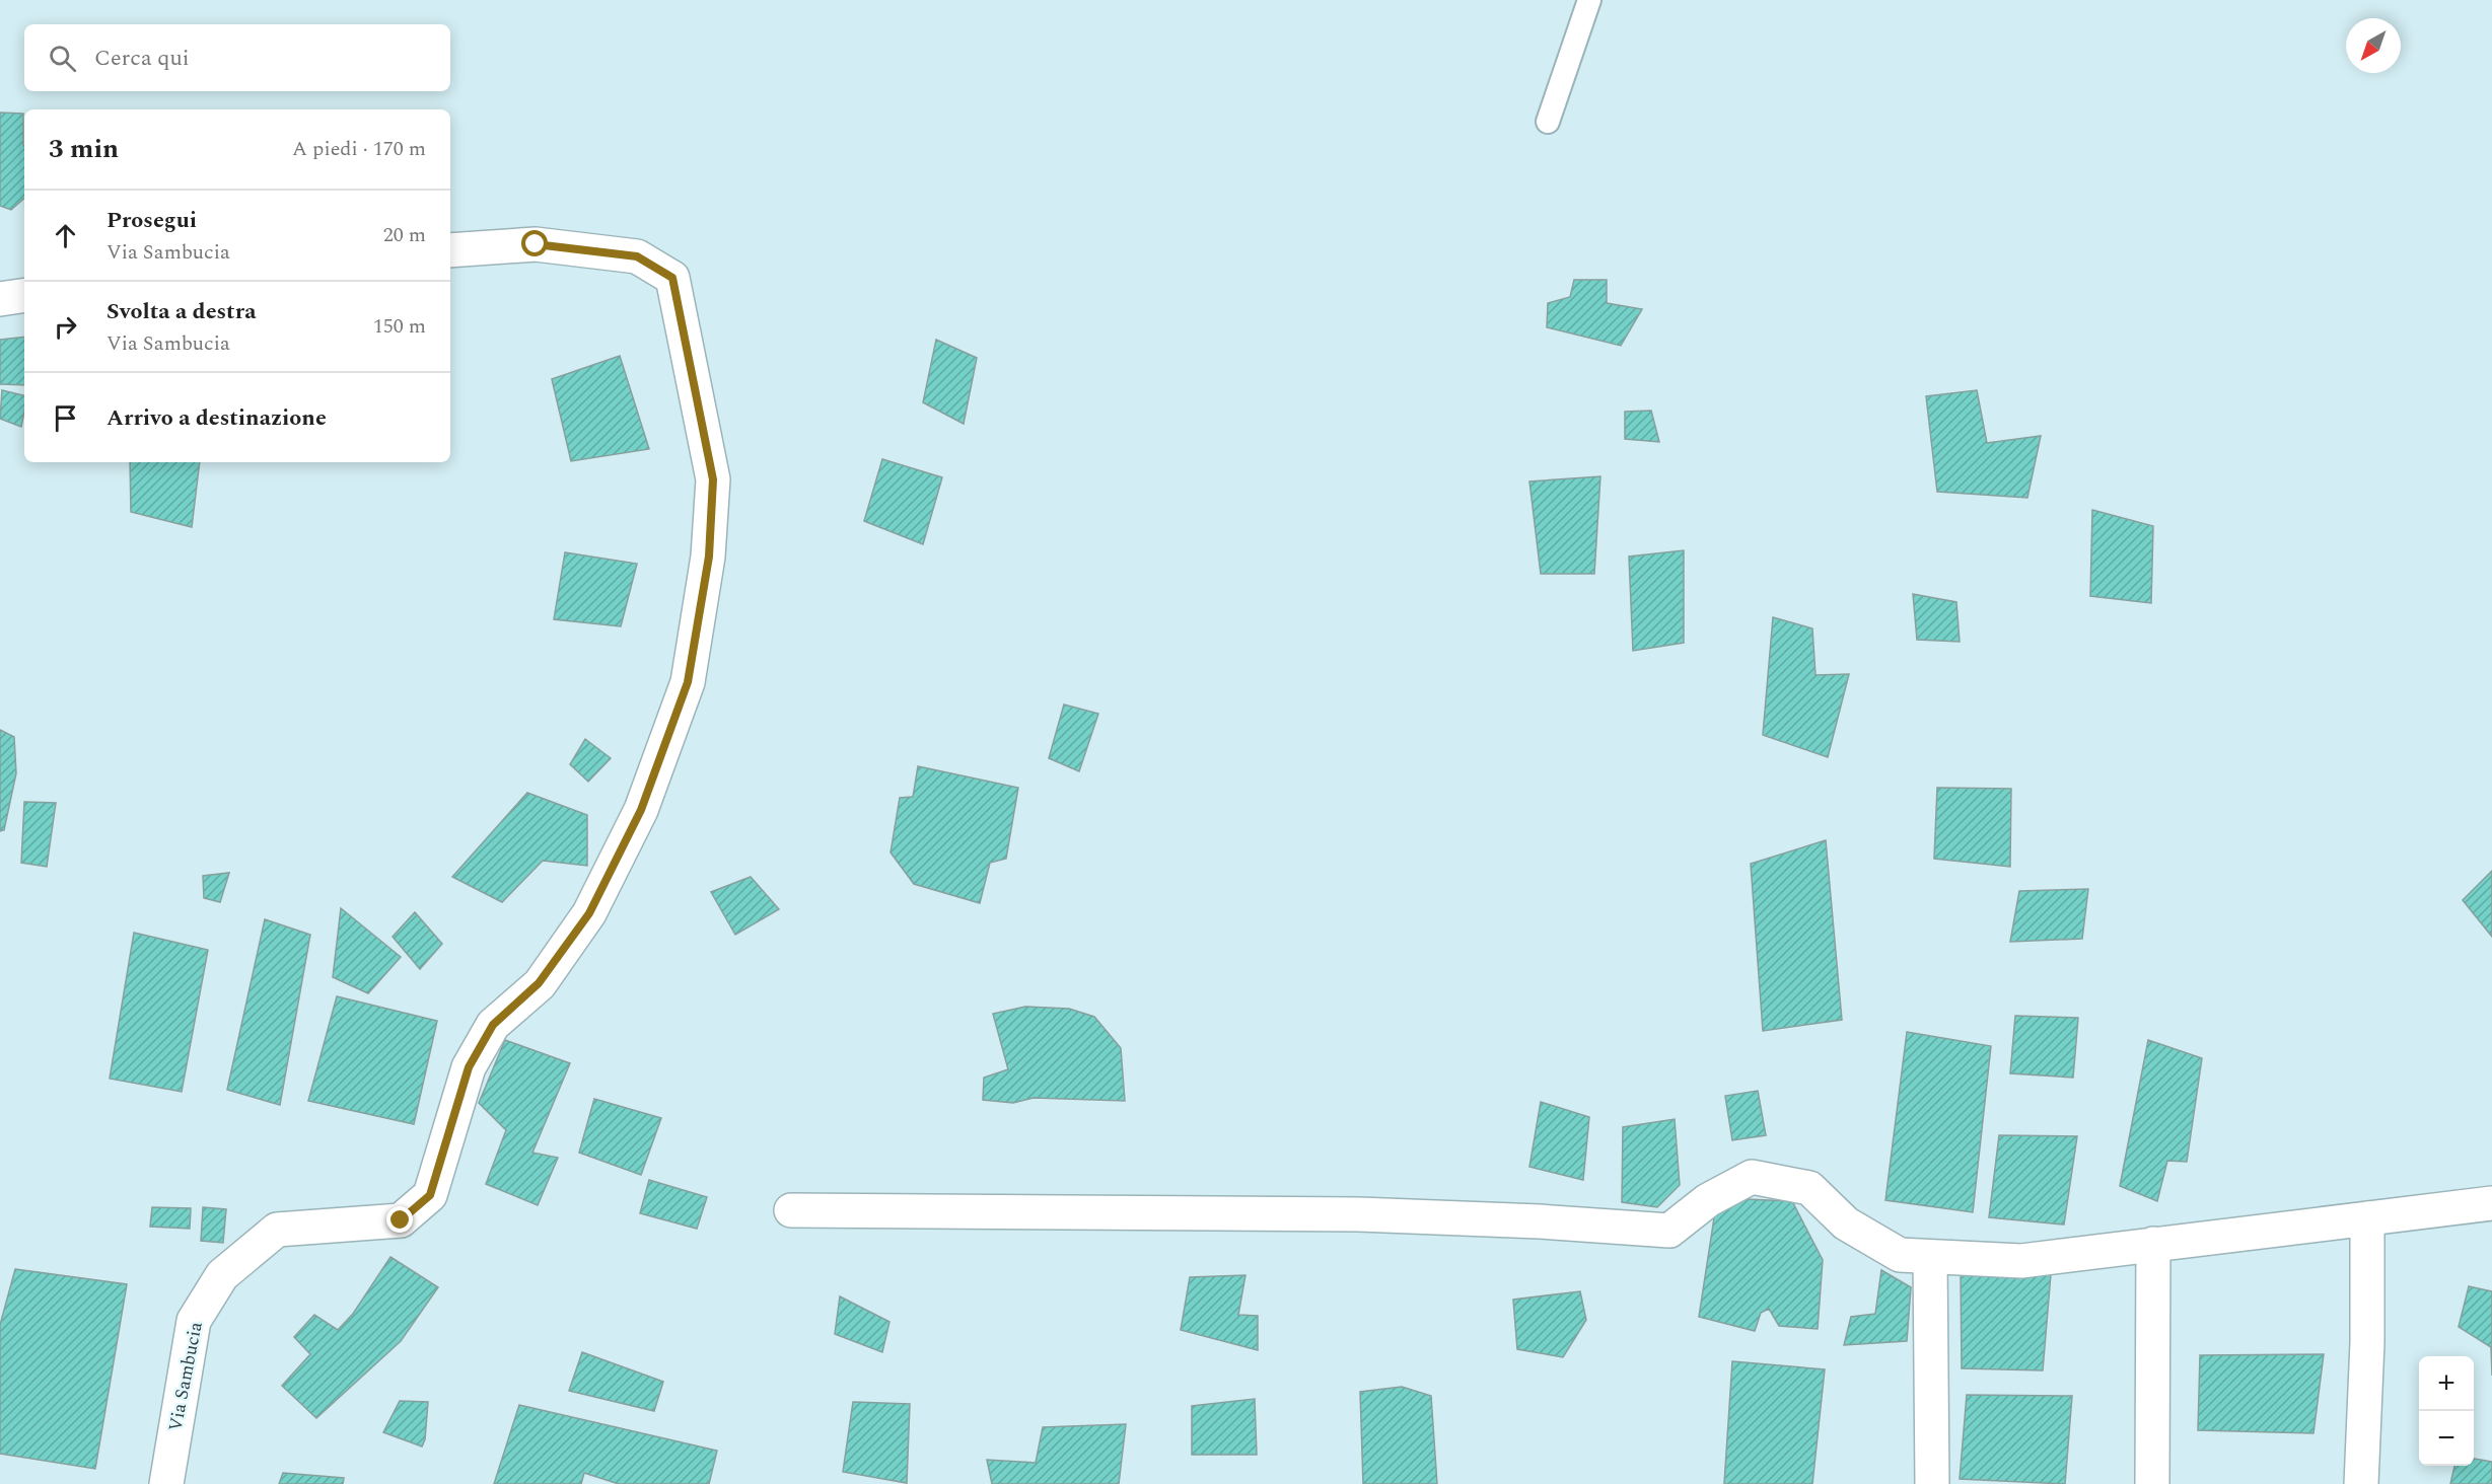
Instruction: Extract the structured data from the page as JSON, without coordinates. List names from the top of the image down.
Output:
{
  "streets": {
    "street": ["Via Sambucia"]
  },
  "north": "bottom left",
  "page": {
    "search": "Cerca qui",
    "heading": ["3 min", "A piedi · 170 m"],
    "list": [
      ["Prosegui", "Via Sambucia", "20 m"],
      ["Svolta a destra", "Via Sambucia", "150 m"],
      "Arrivo a destinazione"
    ],
    "map_buttons": ["+", "−"]
  }
}
